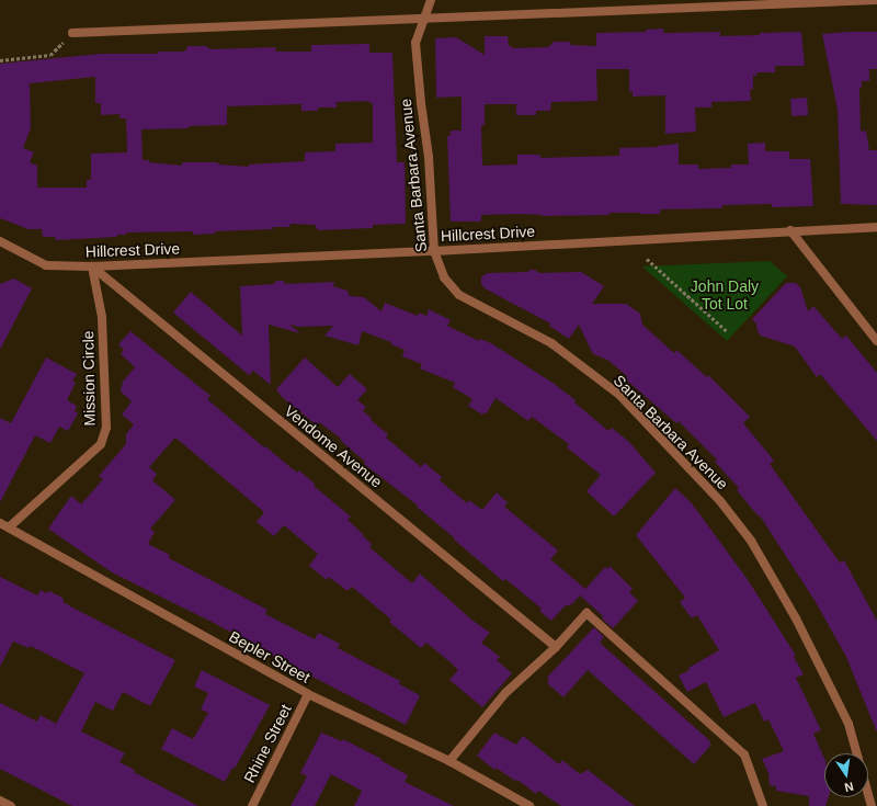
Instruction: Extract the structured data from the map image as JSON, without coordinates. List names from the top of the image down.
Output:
{
  "streets": {
    "street": [
      "Santa Barbara Avenue",
      "Hillcrest Drive",
      "Mission Circle",
      "Vendome Avenue",
      "Bepler Street",
      "Rhine Street"
    ]
  },
  "crossings": [
    ["Santa Barbara Avenue", "Hillcrest Drive"],
    ["Hillcrest Drive", "Mission Circle"],
    ["Hillcrest Drive", "Vendome Avenue"],
    ["Mission Circle", "Vendome Avenue"],
    ["Mission Circle", "Bepler Street"],
    ["Bepler Street", "Rhine Street"]
  ],
  "parks": ["John Daly Tot Lot"],
  "north": "bottom"
}
